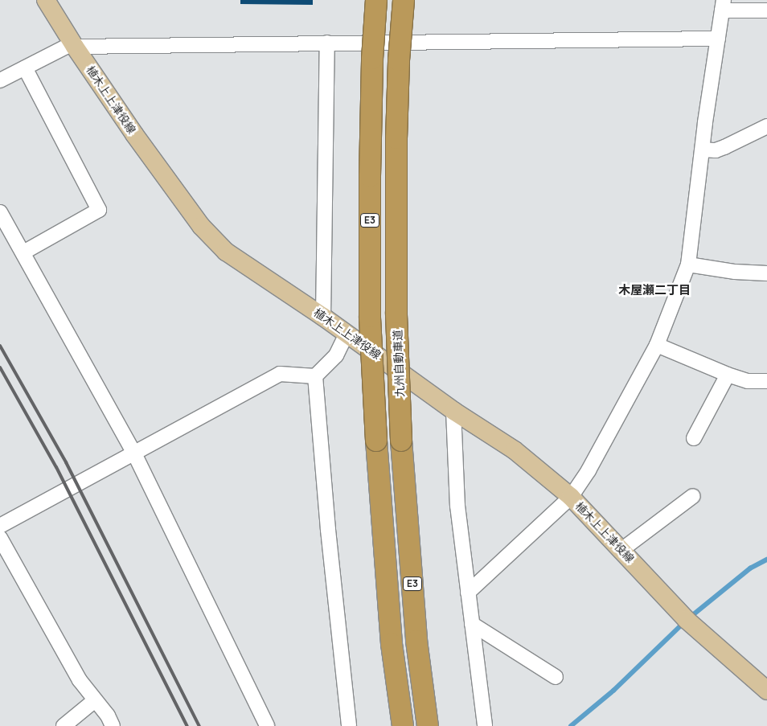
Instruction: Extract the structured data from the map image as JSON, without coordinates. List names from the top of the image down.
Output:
{
  "streets": {
    "highway": ["E3", "九州自動車道"],
    "main road": ["植木上上津役線"]
  },
  "districts": ["木屋瀬二丁目"]
}
